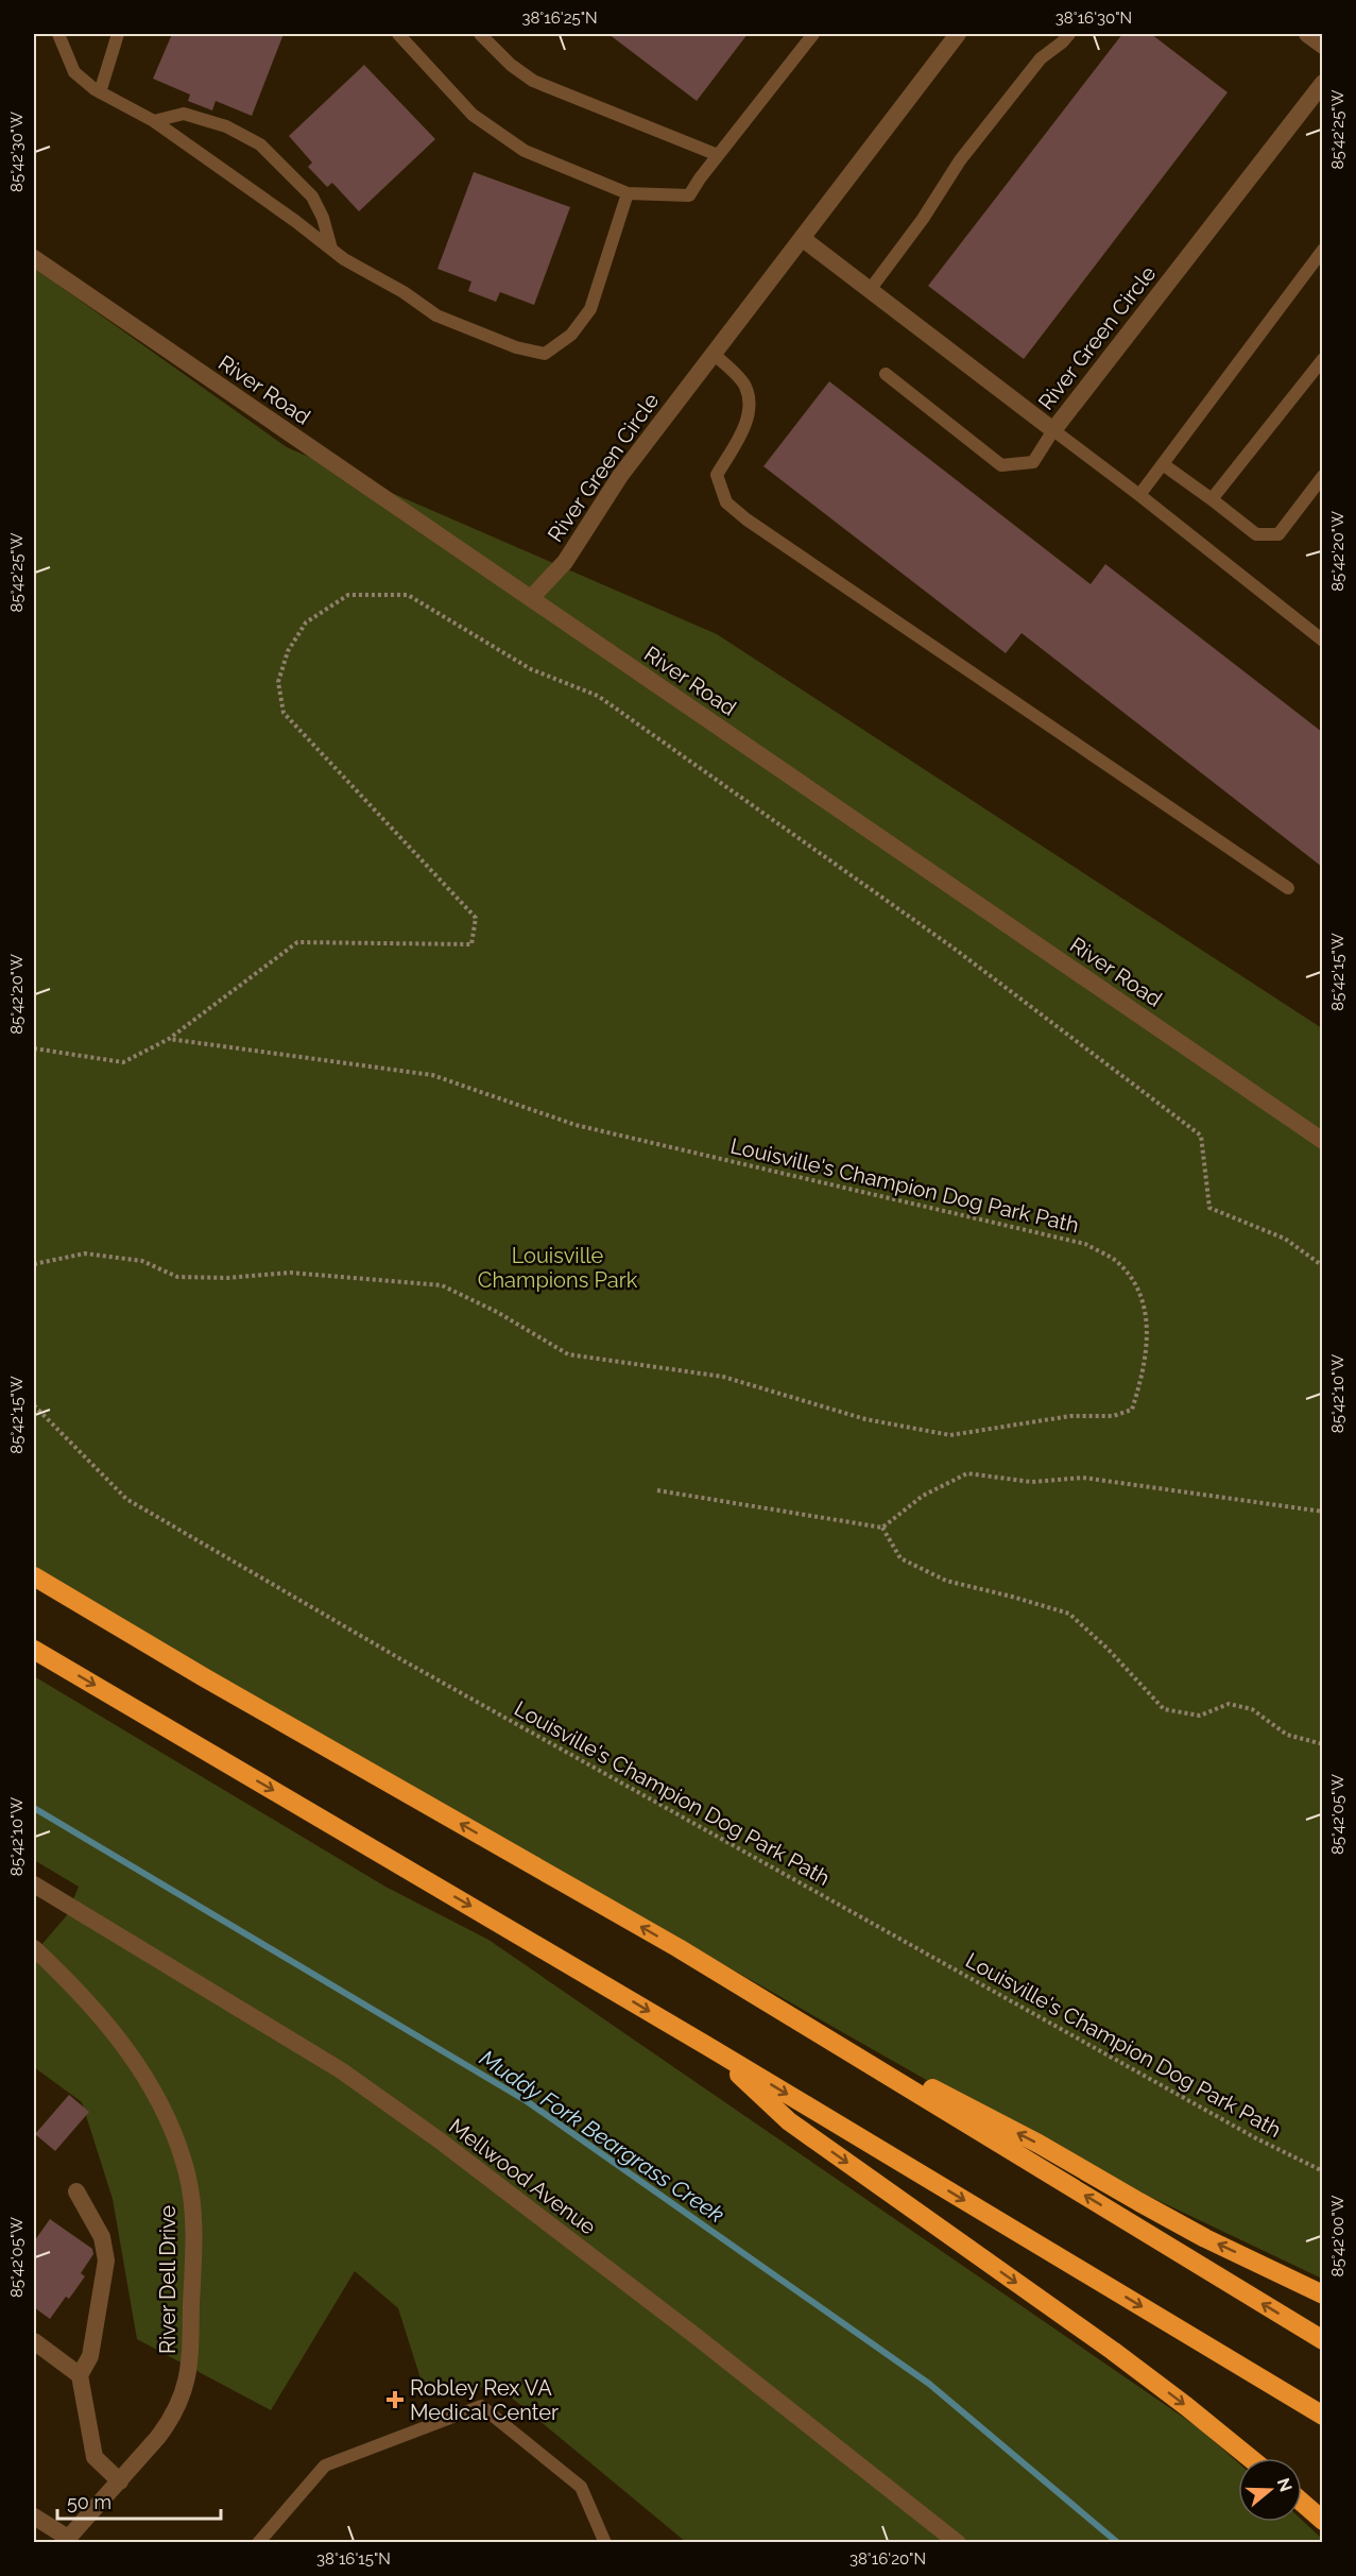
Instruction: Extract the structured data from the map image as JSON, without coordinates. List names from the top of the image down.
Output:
{
  "streets": {
    "street": [
      "River Green Circle",
      "River Road",
      "Mellwood Avenue",
      "River Dell Drive"
    ],
    "path": ["Louisville's Champion Dog Park Path"]
  },
  "crossings": [
    ["River Green Circle", "River Road"]
  ],
  "water": ["Muddy Fork Beargrass Creek"],
  "parks": ["Louisville Champions Park"],
  "places": {
    "health": ["Robley Rex VA Medical Center"]
  },
  "scale_bar": "50 m",
  "north": "right",
  "coordinates": [
    "38°16'25\"N",
    "38°16'30\"N",
    "85°42'25\"W",
    "85°42'30\"W",
    "85°42'20\"W",
    "85°42'15\"W",
    "85°42'10\"W",
    "85°42'05\"W",
    "85°42'00\"W",
    "38°16'15\"N",
    "38°16'20\"N"
  ]
}
